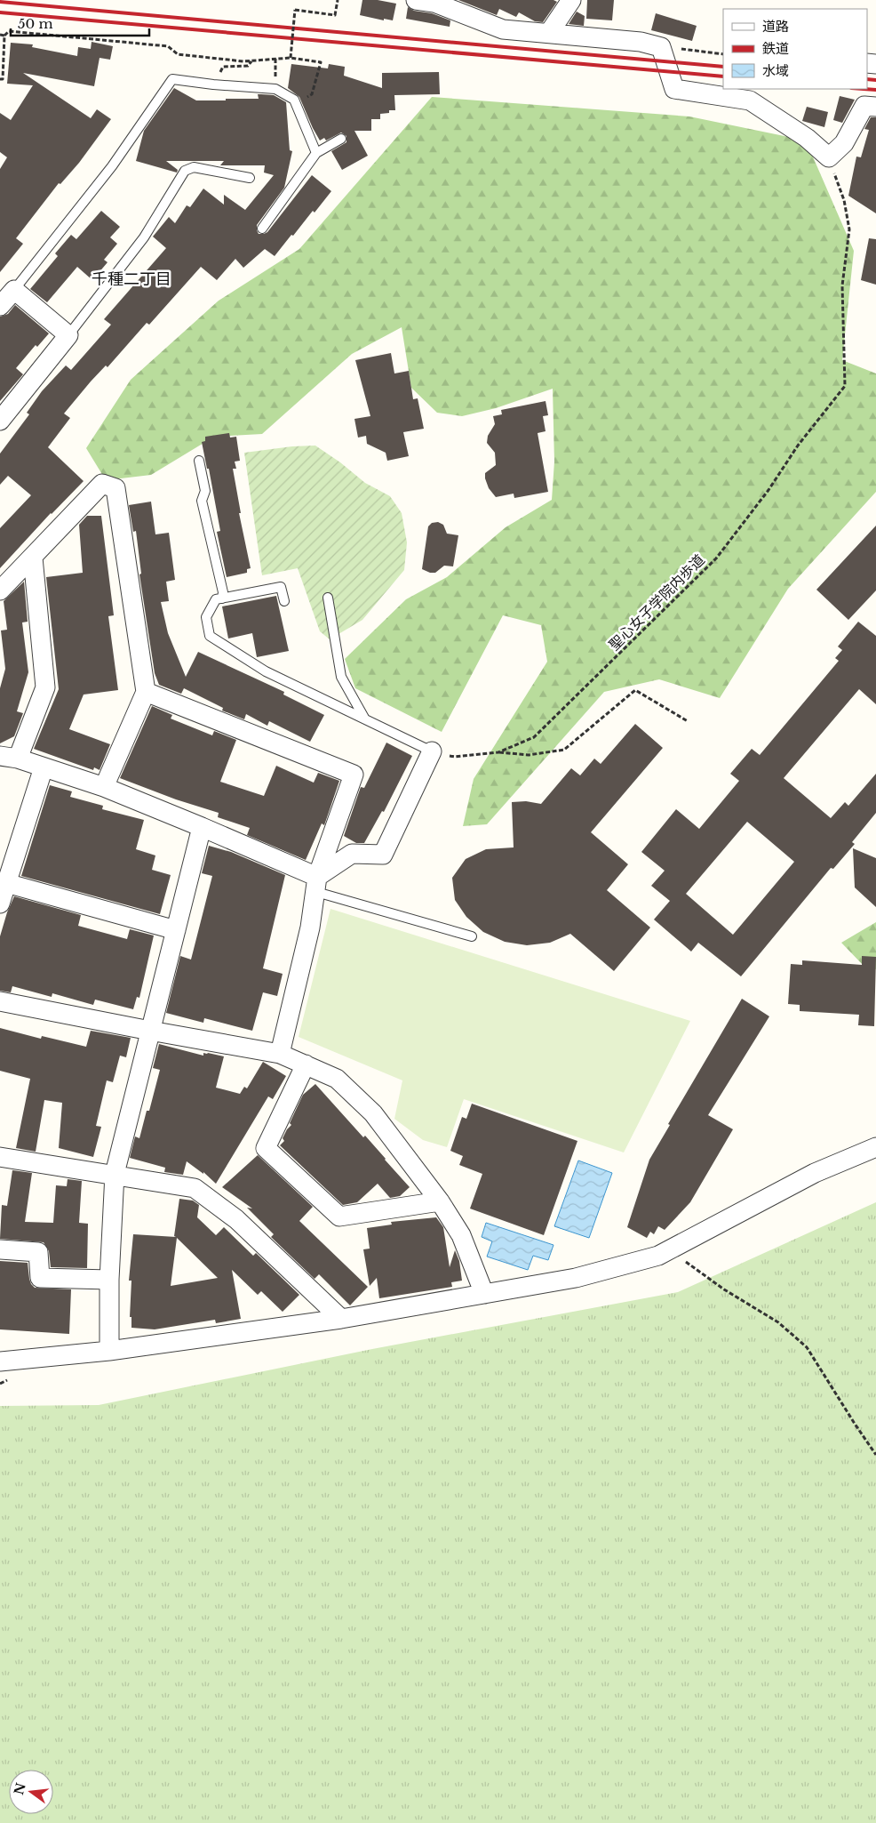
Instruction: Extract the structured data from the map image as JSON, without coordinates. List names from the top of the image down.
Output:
{
  "streets": {
    "path": ["聖心女子学院内歩道"]
  },
  "districts": ["千種二丁目"],
  "legend": ["道路", "鉄道", "水域"],
  "scale_bar": "50 m",
  "north": "left"
}
